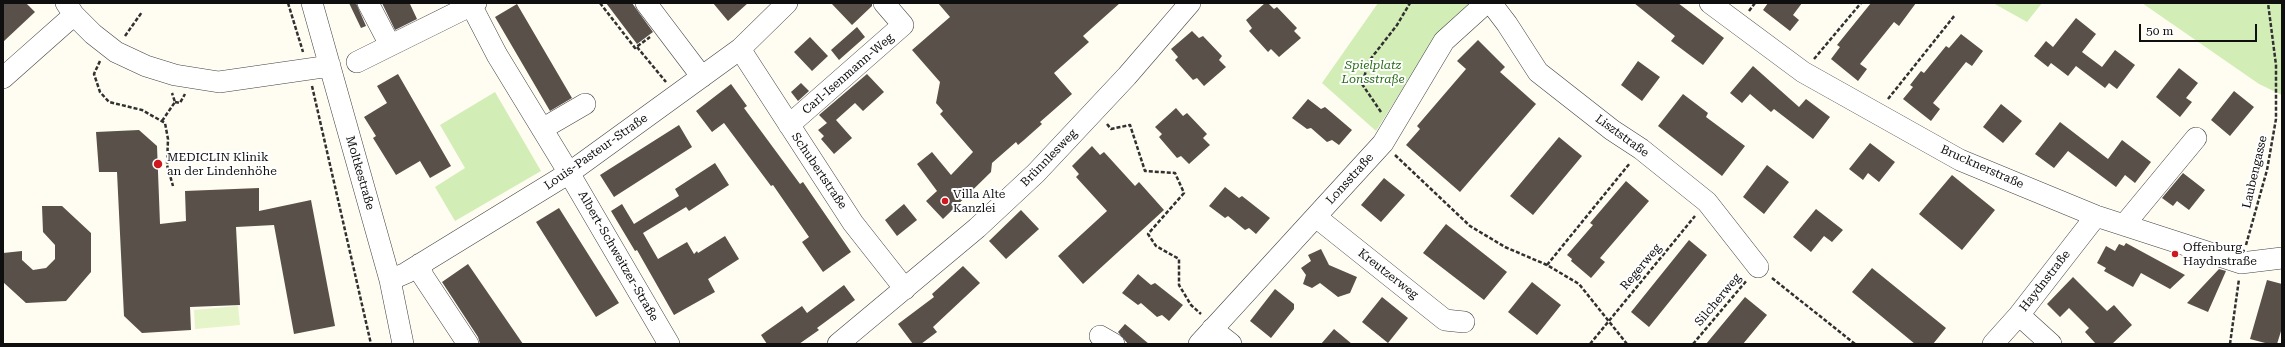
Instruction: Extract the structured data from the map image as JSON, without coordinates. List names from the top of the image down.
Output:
{
  "streets": {
    "street": [
      "Carl-Isenmann-Weg",
      "Lisztstraße",
      "Louis-Pasteur-Straße",
      "Brünnlesweg",
      "Brucknerstraße",
      "Schubertstraße",
      "Moltkestraße",
      "Lonsstraße",
      "Albert-Schweitzer-Straße",
      "Kreutzerweg",
      "Haydnstraße"
    ],
    "path": ["Laubengasse", "Regerweg", "Silcherweg"]
  },
  "crossings": [
    ["Carl-Isenmann-Weg", "Schubertstraße"],
    ["Lisztstraße", "Regerweg"],
    ["Lisztstraße", "Silcherweg"],
    ["Louis-Pasteur-Straße", "Schubertstraße"],
    ["Louis-Pasteur-Straße", "Moltkestraße"],
    ["Louis-Pasteur-Straße", "Albert-Schweitzer-Straße"],
    ["Brünnlesweg", "Schubertstraße"],
    ["Brucknerstraße", "Laubengasse"],
    ["Brucknerstraße", "Haydnstraße"],
    ["Lonsstraße", "Kreutzerweg"]
  ],
  "parks": ["Spielplatz Lonsstraße"],
  "places": ["MEDICLIN Klinik an der Lindenhöhe", "Villa Alte Kanzlei", "Offenburg, Haydnstraße"],
  "scale_bar": "50 m"
}
